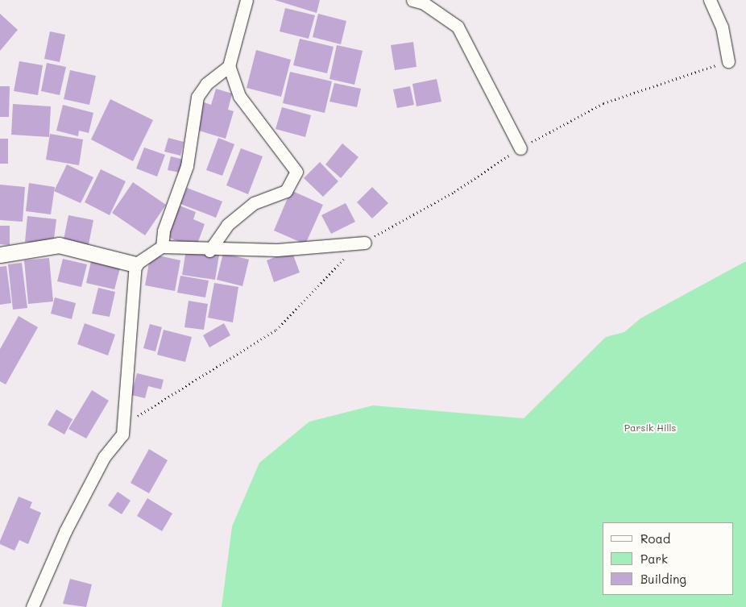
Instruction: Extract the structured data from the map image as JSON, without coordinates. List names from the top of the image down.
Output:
{
  "parks": ["Parsik Hills"],
  "legend": ["Road", "Park", "Building"]
}
